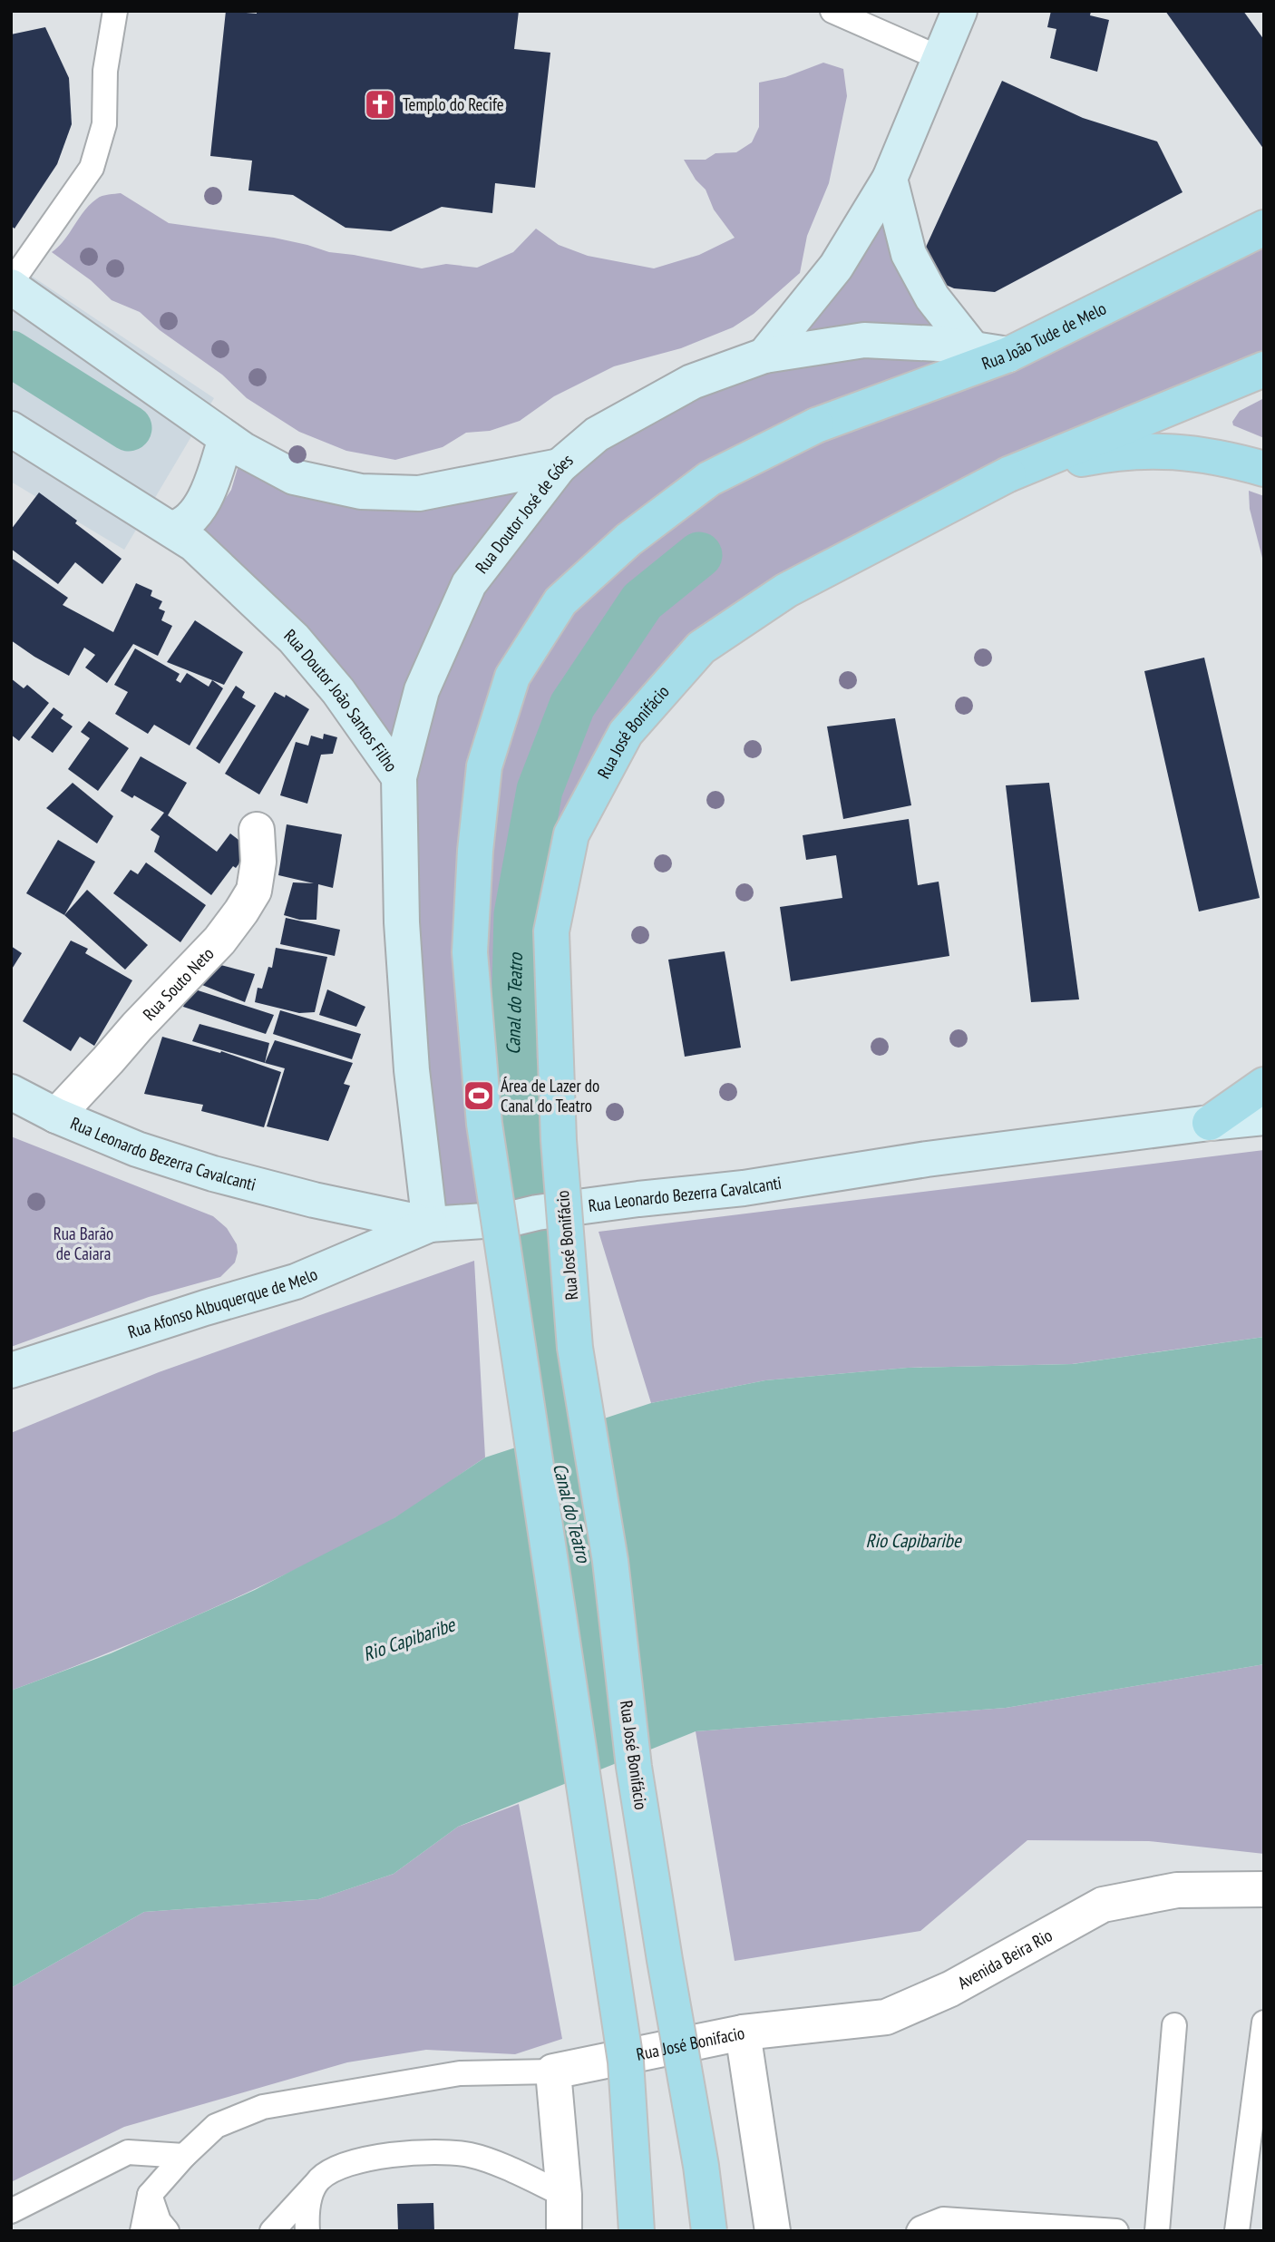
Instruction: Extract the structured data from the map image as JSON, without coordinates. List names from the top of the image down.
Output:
{
  "streets": {
    "main road": ["Rua João Tude de Melo", "Rua José Bonifácio"],
    "street": [
      "Rua Doutor José de Góes",
      "Rua Doutor João Santos Filho",
      "Rua Souto Neto",
      "Rua Leonardo Bezerra Cavalcanti",
      "Rua Afonso Albuquerque de Melo",
      "Avenida Beira Rio",
      "Rua José Bonifacio"
    ]
  },
  "crossings": [
    ["Rua João Tude de Melo", "Rua Doutor José de Góes"],
    ["Rua Doutor José de Góes", "Rua Doutor João Santos Filho"],
    ["Rua Doutor João Santos Filho", "Rua Leonardo Bezerra Cavalcanti"],
    ["Rua Doutor João Santos Filho", "Rua Afonso Albuquerque de Melo"],
    ["Rua Souto Neto", "Rua Leonardo Bezerra Cavalcanti"],
    ["Rua Leonardo Bezerra Cavalcanti", "Rua Afonso Albuquerque de Melo"],
    ["Avenida Beira Rio", "Rua José Bonifacio"]
  ],
  "water": ["Canal do Teatro", "Rio Capibaribe"],
  "parks": ["Rua Barão de Caiara"],
  "places": {
    "church": ["Templo do Recife"],
    "sports": ["Área de Lazer do Canal do Teatro"]
  }
}
